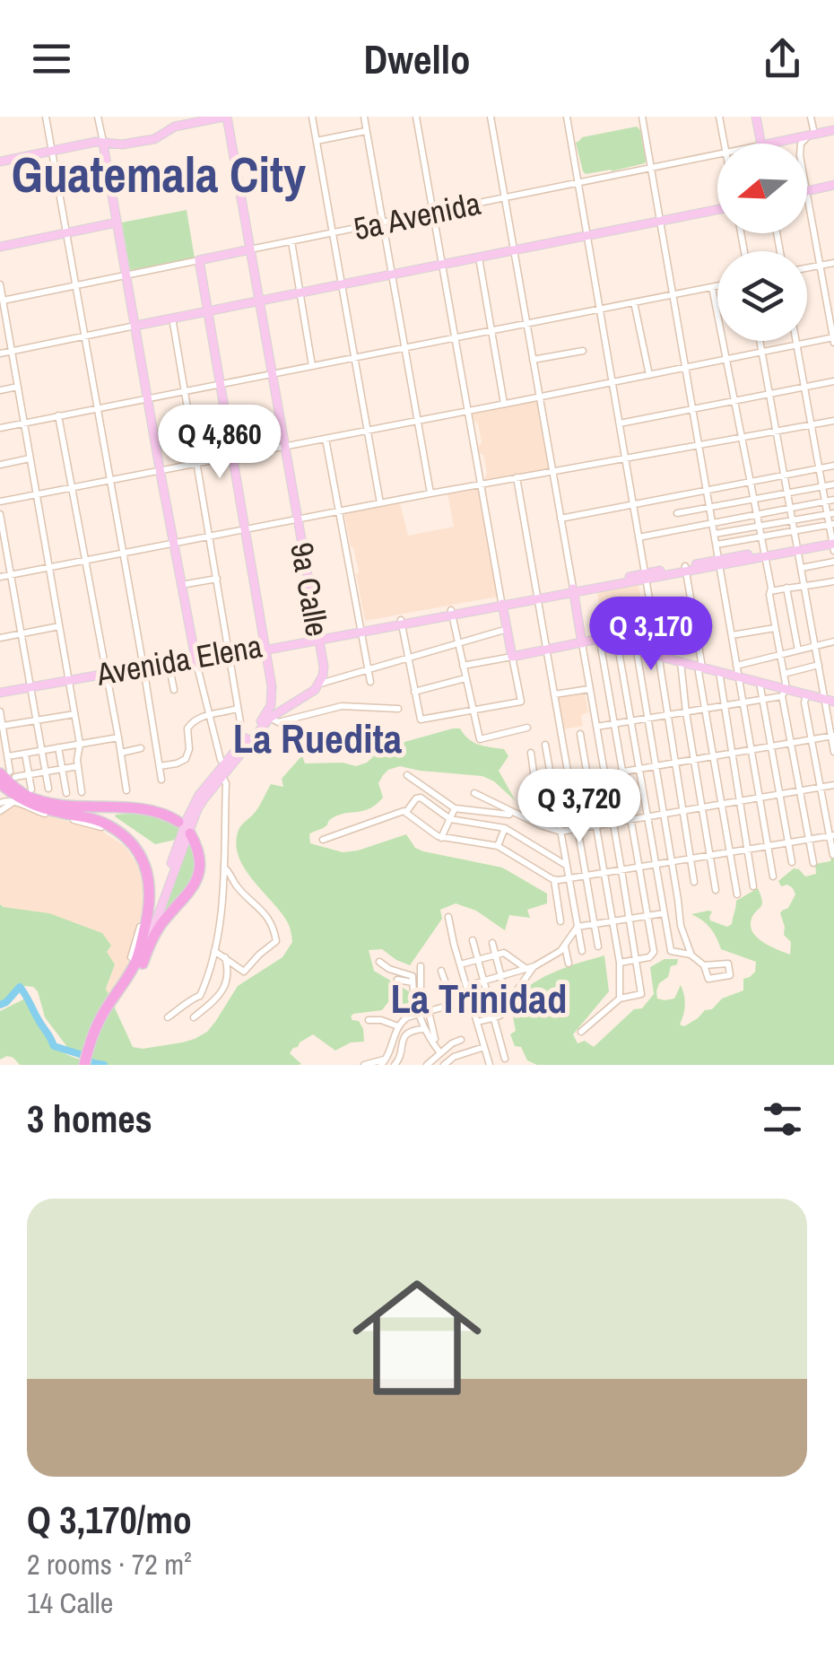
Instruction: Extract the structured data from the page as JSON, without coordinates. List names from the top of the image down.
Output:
{
  "streets": {
    "main road": ["5a Avenida", "9a Calle", "Avenida Elena"]
  },
  "crossings": [
    ["5a Avenida", "9a Calle"],
    ["9a Calle", "Avenida Elena"]
  ],
  "districts": ["Guatemala City", "La Ruedita", "La Trinidad"],
  "north": "left",
  "page": {
    "header": "Dwello",
    "price": ["Q 4,860", "Q 3,170", "Q 3,720"],
    "heading": "3 homes",
    "list": [
      {
        "name": "Q 3,170/mo",
        "note": "2 rooms · 72 m² · 14 Calle"
      }
    ]
  }
}
